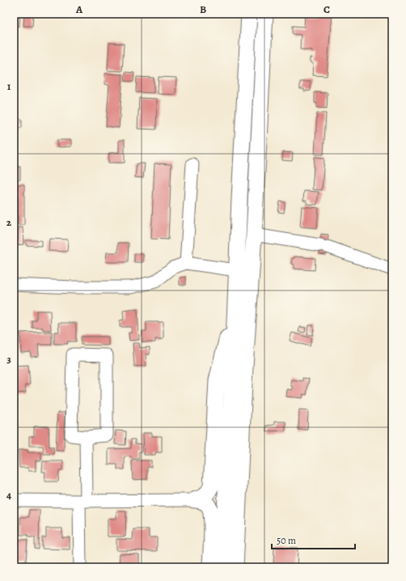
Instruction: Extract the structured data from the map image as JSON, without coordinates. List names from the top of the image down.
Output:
{
  "scale_bar": "50 m",
  "grid": {
    "columns": ["A", "B", "C"],
    "rows": [
      "1",
      "2",
      "3",
      "4"
    ]
  }
}
